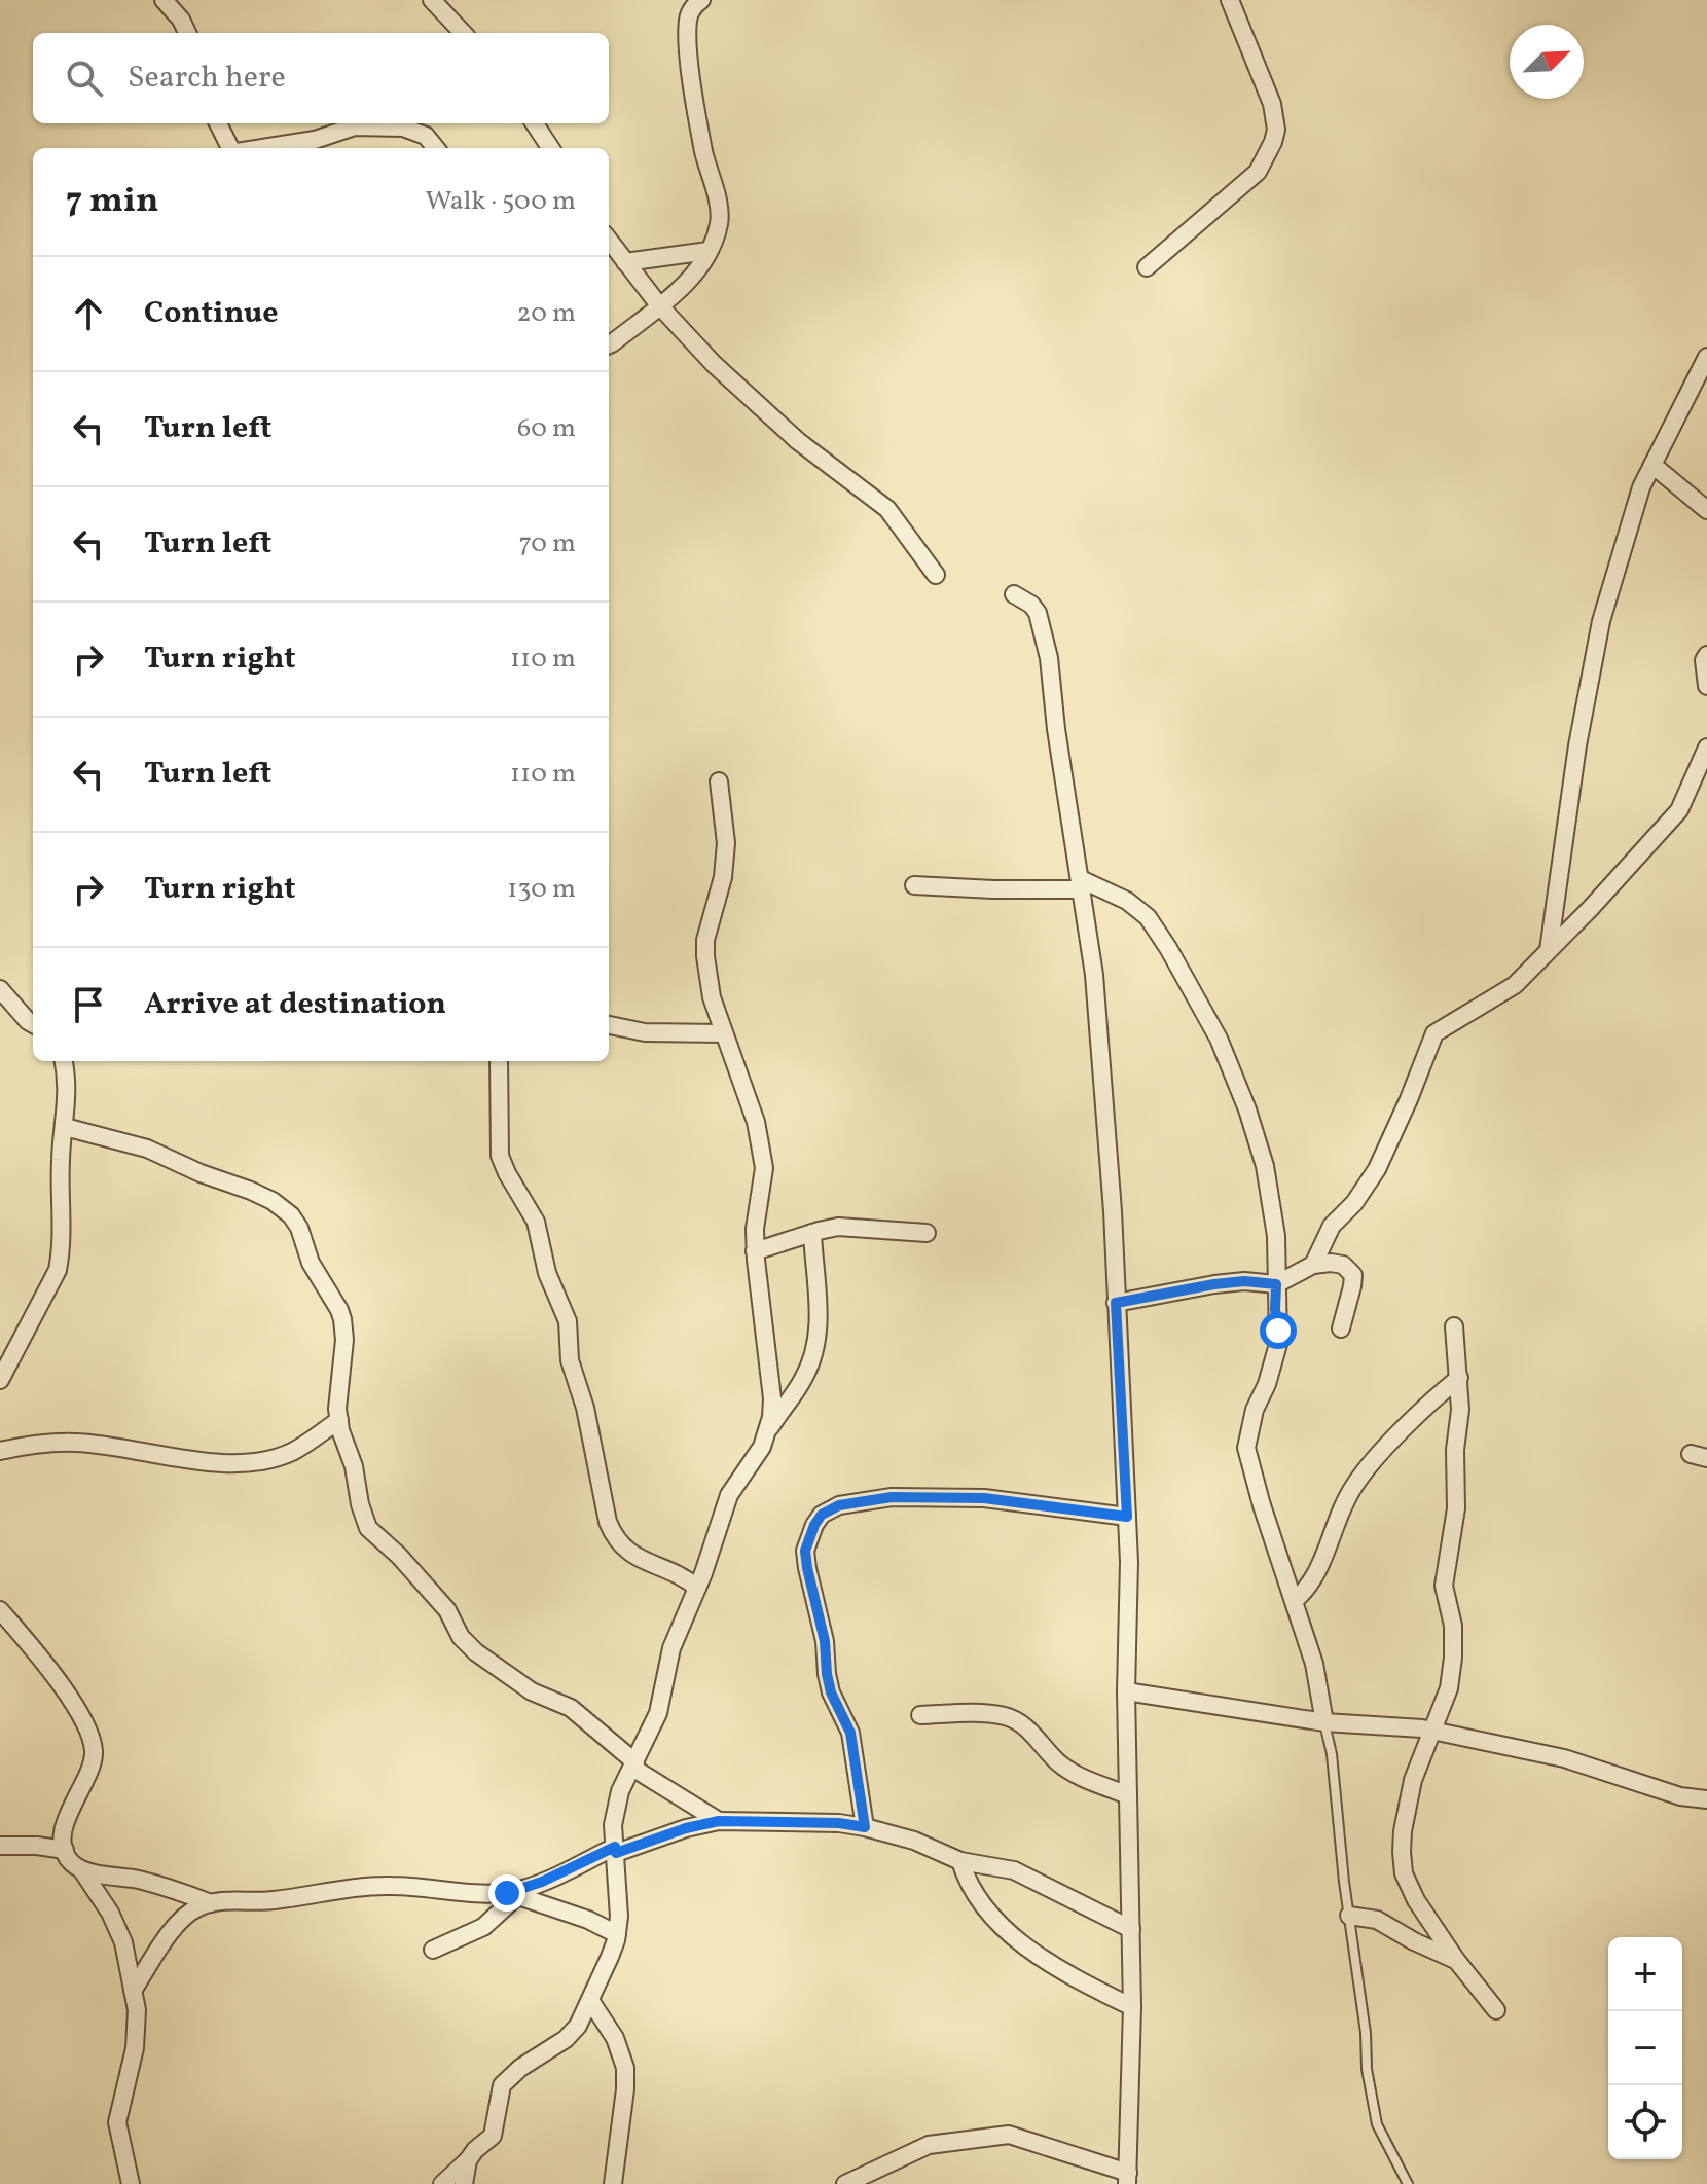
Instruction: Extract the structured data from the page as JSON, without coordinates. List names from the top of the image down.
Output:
{
  "north": "top right",
  "page": {
    "search": "Search here",
    "heading": ["7 min", "Walk · 500 m"],
    "list": [
      ["Continue", "20 m"],
      ["Turn left", "60 m"],
      ["Turn left", "70 m"],
      ["Turn right", "110 m"],
      ["Turn left", "110 m"],
      ["Turn right", "130 m"],
      "Arrive at destination"
    ],
    "map_buttons": ["+", "−"]
  }
}
